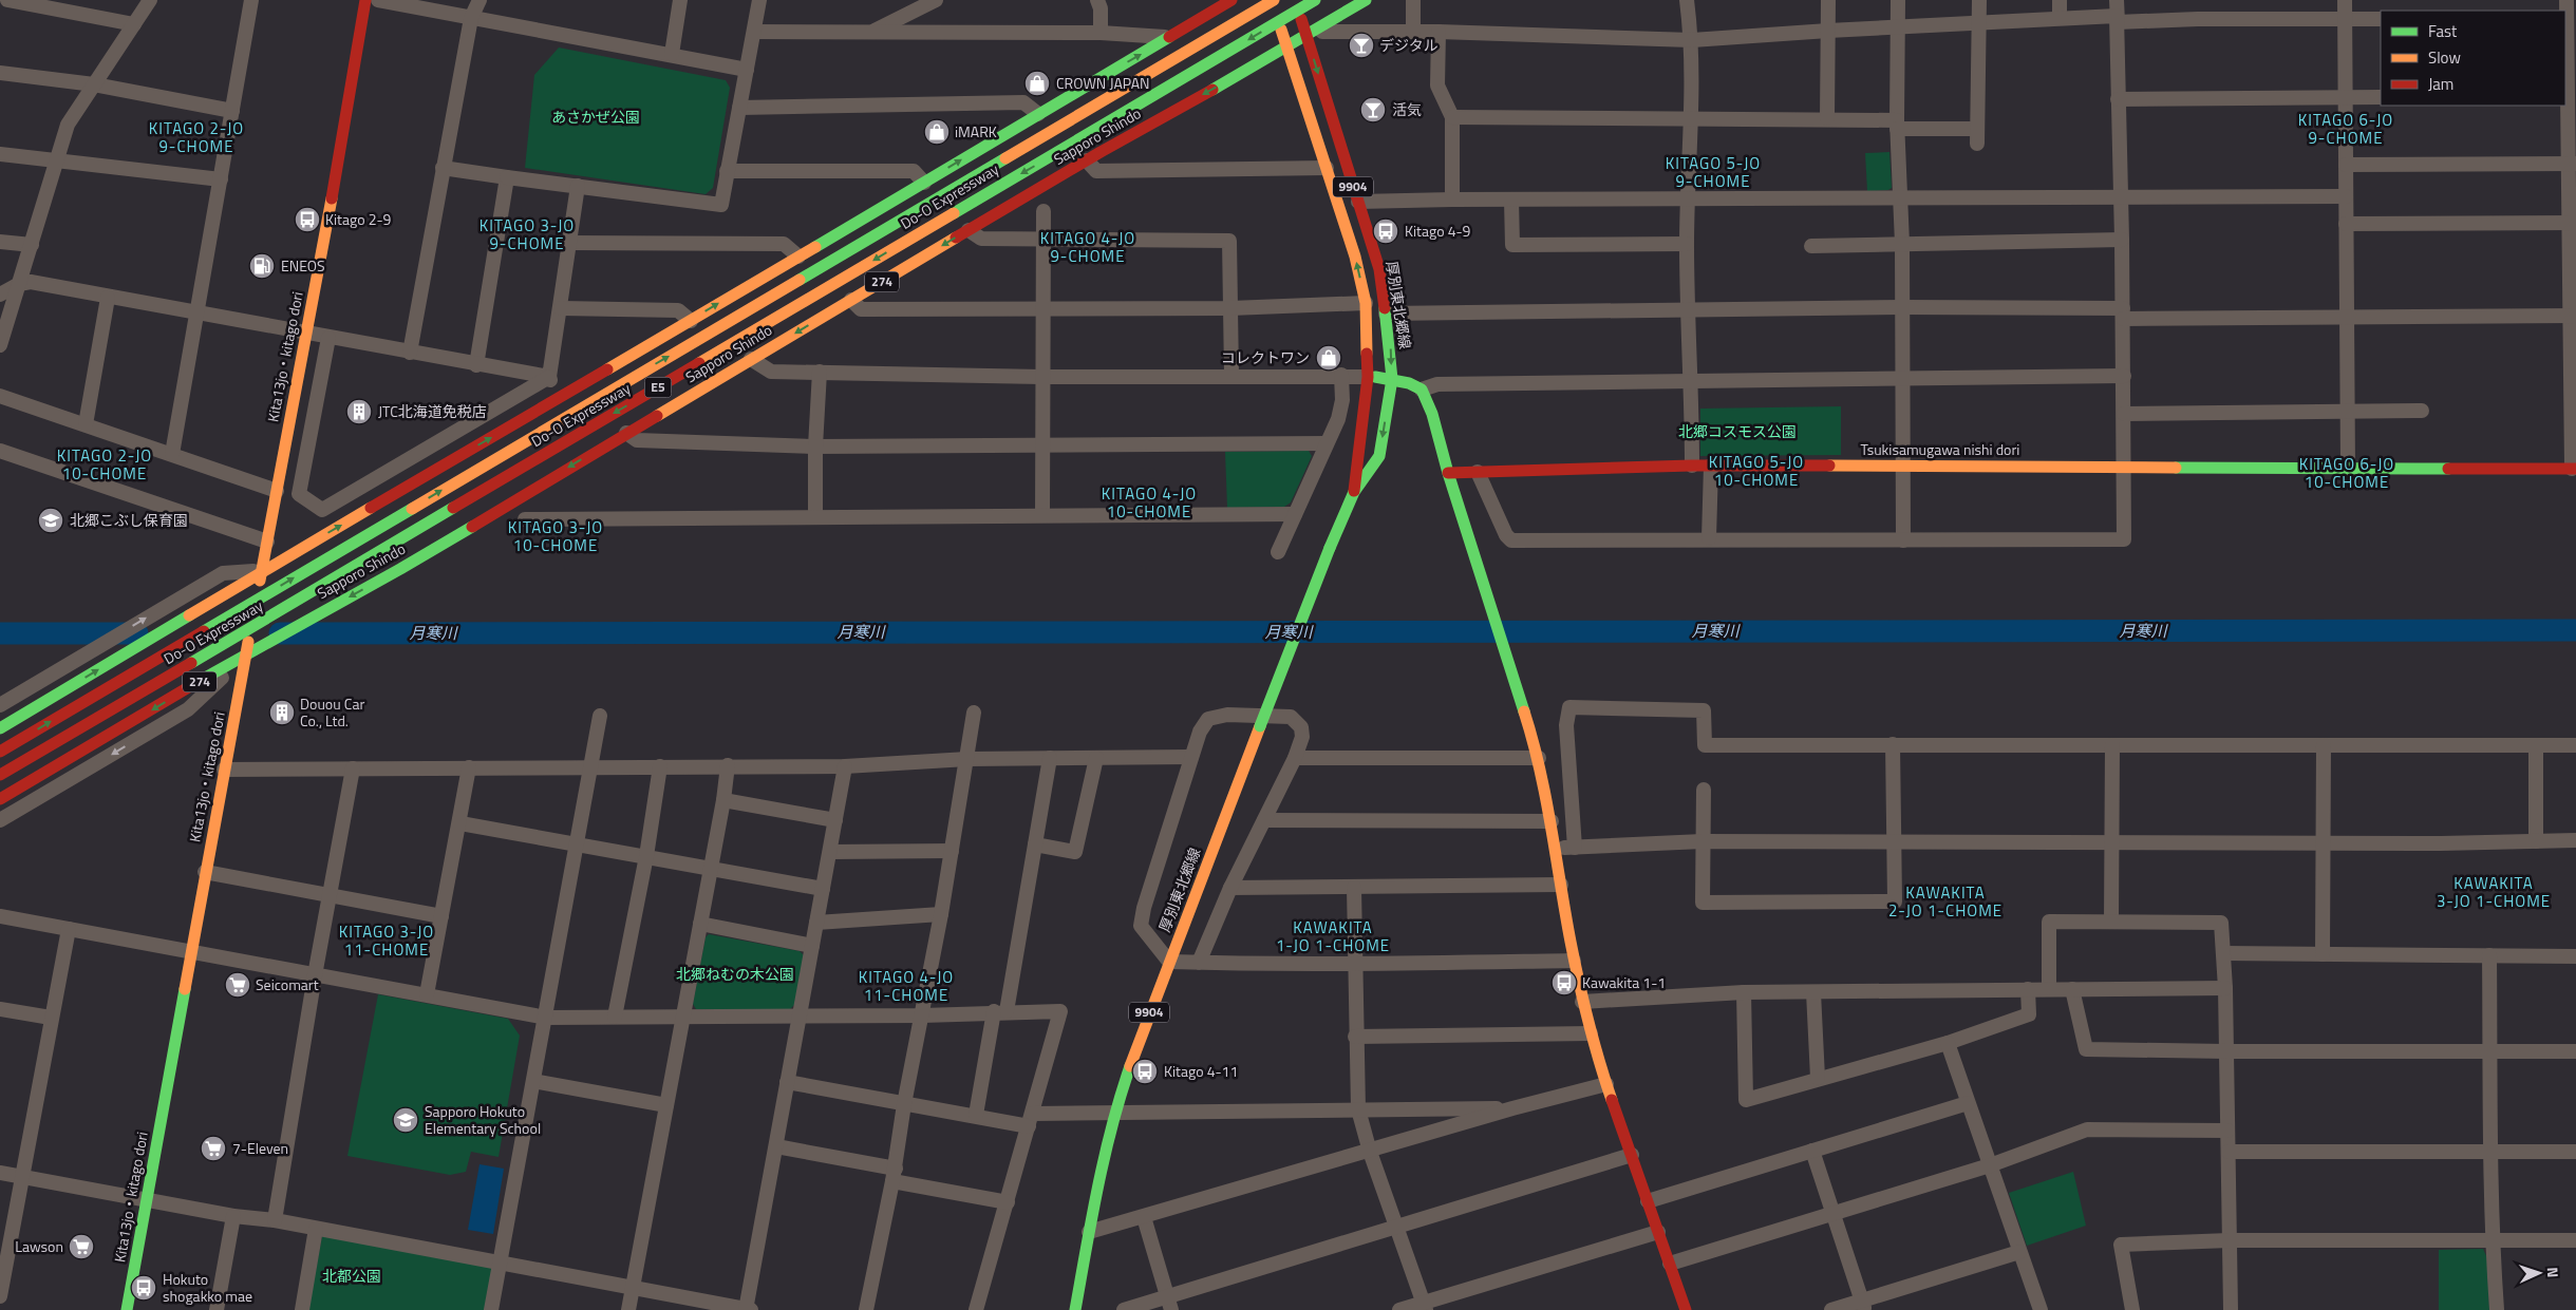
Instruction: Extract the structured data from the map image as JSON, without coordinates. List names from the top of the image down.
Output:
{
  "streets": {
    "main road": [
      "Sapporo Shindo",
      "9904",
      "Do-O Expressway",
      "274",
      "厚別東北郷線",
      "Kita13jo・kitago dori",
      "E5",
      "Tsukisamugawa nishi dori"
    ]
  },
  "crossings": [
    ["Sapporo Shindo", "厚別東北郷線"],
    ["Sapporo Shindo", "Kita13jo・kitago dori"],
    ["Do-O Expressway", "厚別東北郷線"]
  ],
  "districts": [
    "KITAGO 6-JO 9-CHOME",
    "KITAGO 2-JO 9-CHOME",
    "KITAGO 5-JO 9-CHOME",
    "KITAGO 3-JO 9-CHOME",
    "KITAGO 4-JO 9-CHOME",
    "KITAGO 2-JO 10-CHOME",
    "KITAGO 5-JO 10-CHOME",
    "KITAGO 6-JO 10-CHOME",
    "KITAGO 4-JO 10-CHOME",
    "KITAGO 3-JO 10-CHOME",
    "KAWAKITA 3-JO 1-CHOME",
    "KAWAKITA 2-JO 1-CHOME",
    "KAWAKITA 1-JO 1-CHOME",
    "KITAGO 3-JO 11-CHOME",
    "KITAGO 4-JO 11-CHOME"
  ],
  "water": ["月寒川"],
  "parks": [
    "あさかぜ公園",
    "北郷コスモス公園",
    "北郷ねむの木公園",
    "北都公園"
  ],
  "places": {
    "bar": ["デジタル", "活気"],
    "shop": ["CROWN JAPAN", "iMARK", "コレクトワン"],
    "bus stop": [
      "Kitago 2-9",
      "Kitago 4-9",
      "Kawakita 1-1",
      "Kitago 4-11",
      "Hokuto shogakko mae"
    ],
    "fuel station": ["ENEOS"],
    "building": ["JTC北海道免税店", "Douou Car Co., Ltd."],
    "school or university": ["北郷こぶし保育園", "Sapporo Hokuto Elementary School"],
    "supermarket": ["Seicomart", "7-Eleven", "Lawson"]
  },
  "legend": ["Fast", "Slow", "Jam"],
  "north": "right"
}
